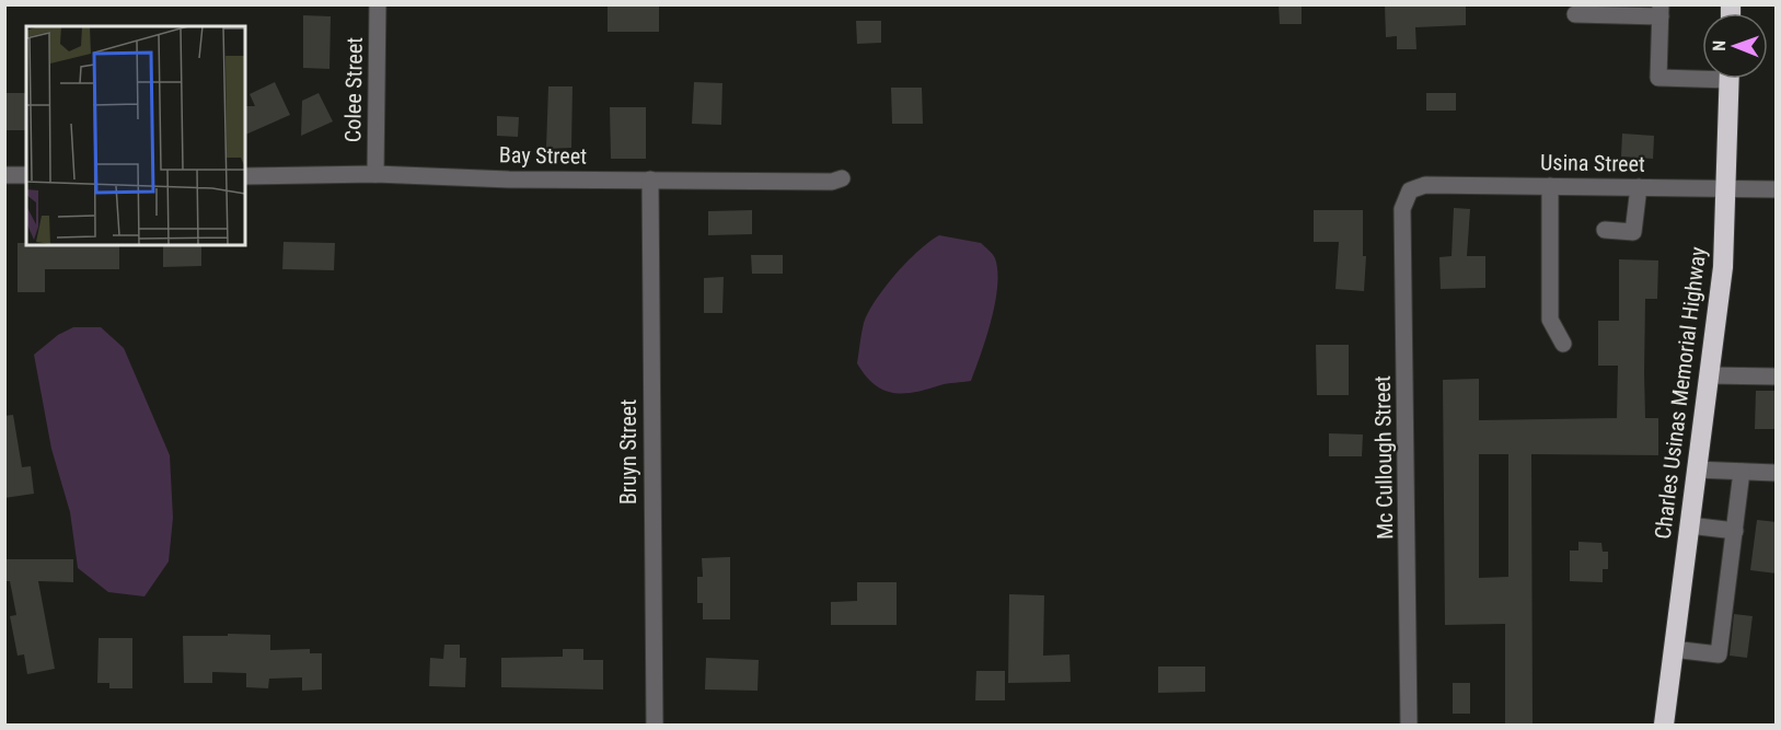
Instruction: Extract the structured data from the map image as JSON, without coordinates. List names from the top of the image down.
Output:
{
  "streets": {
    "highway": ["Charles Usinas Memorial Highway"],
    "street": [
      "Colee Street",
      "Bay Street",
      "Usina Street",
      "Bruyn Street",
      "Mc Cullough Street"
    ]
  },
  "crossings": [
    ["Colee Street", "Bay Street"],
    ["Bay Street", "Bruyn Street"],
    ["Usina Street", "Charles Usinas Memorial Highway"],
    ["Usina Street", "Mc Cullough Street"]
  ],
  "north": "left"
}
